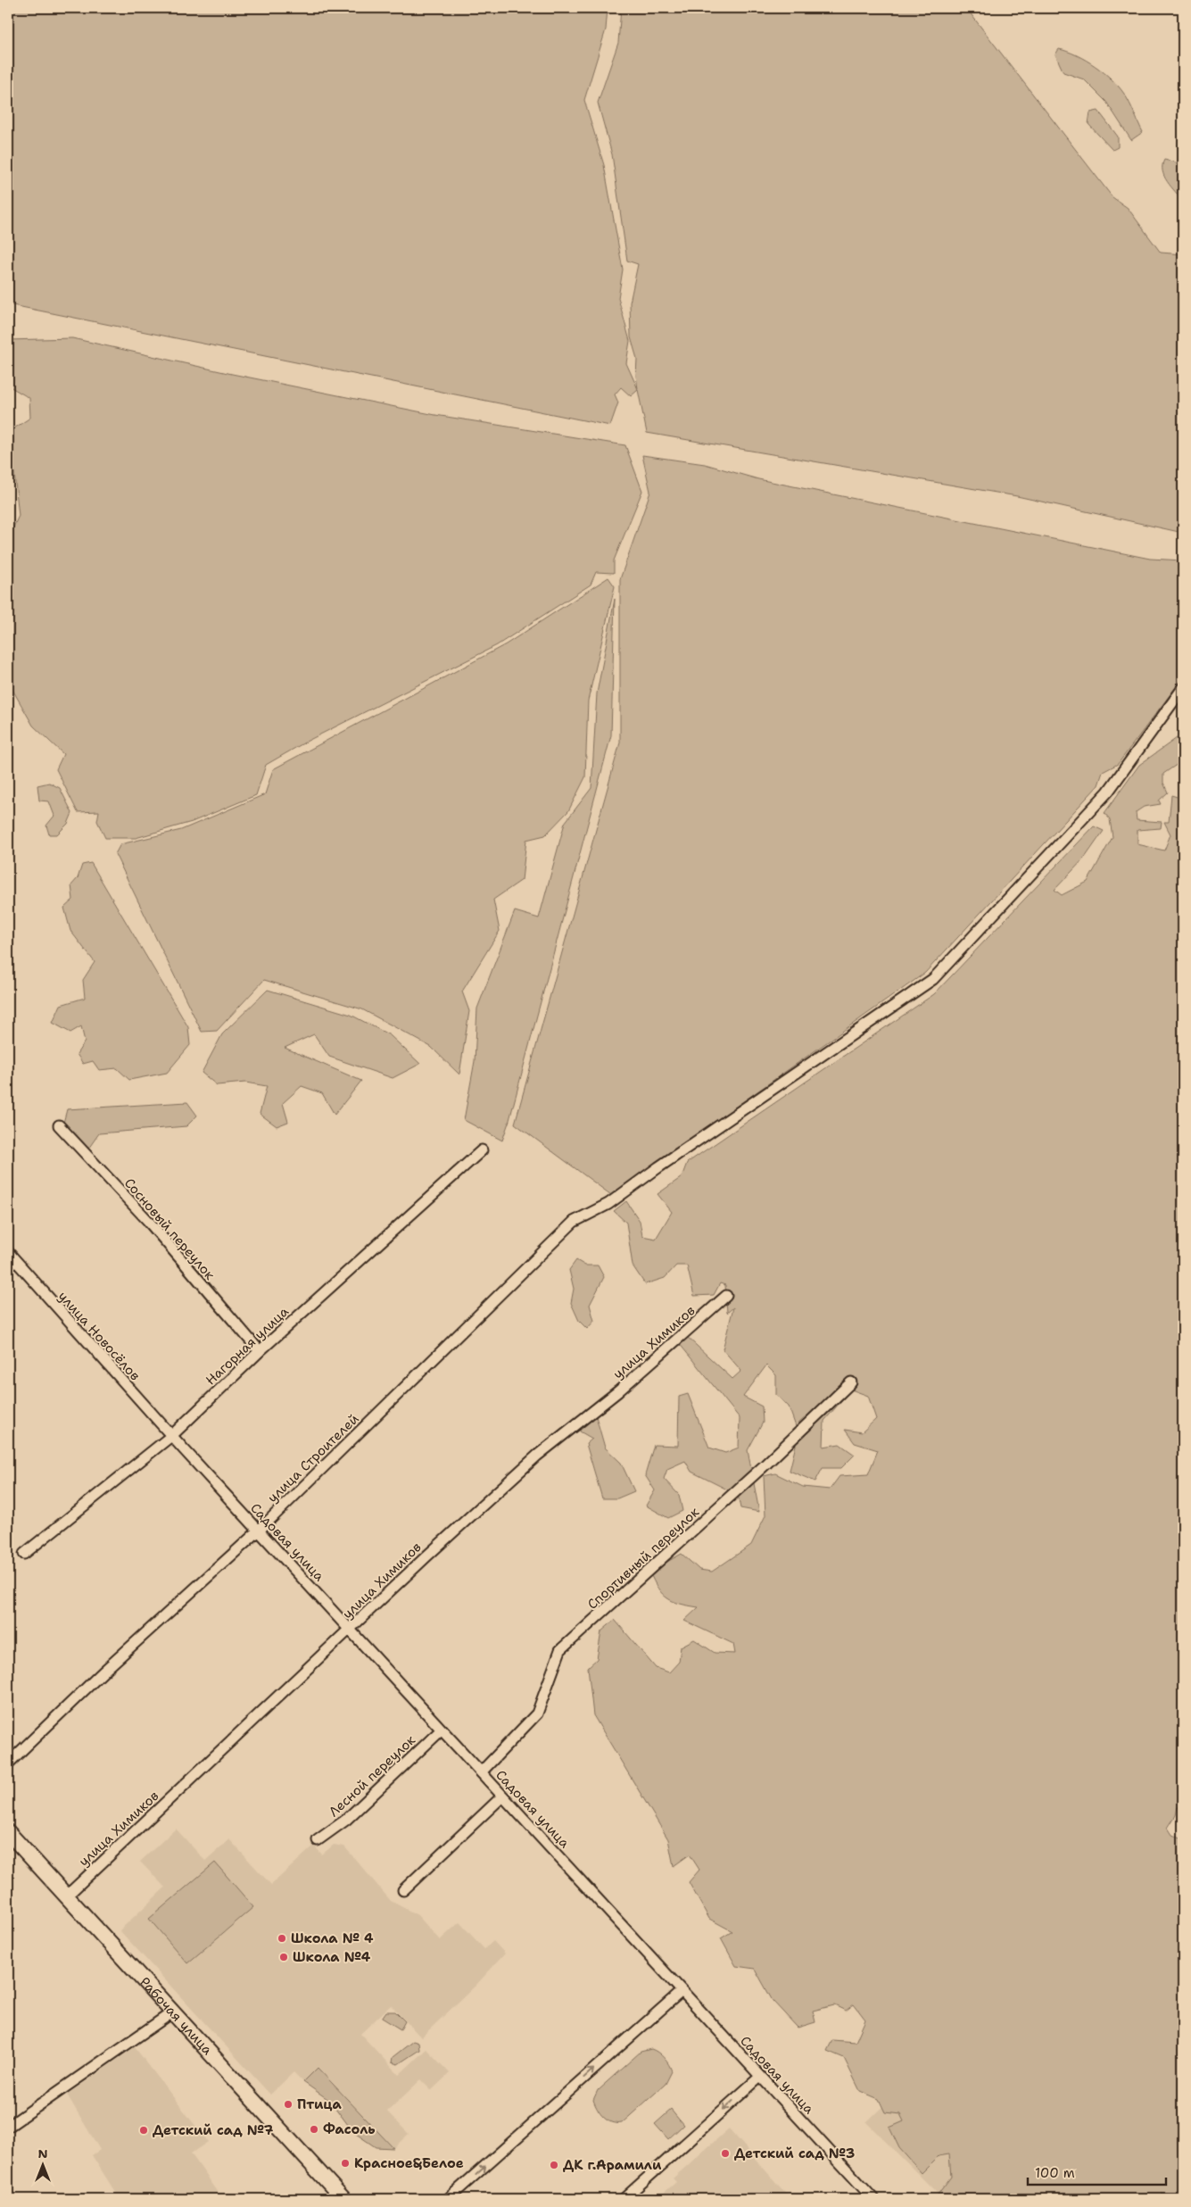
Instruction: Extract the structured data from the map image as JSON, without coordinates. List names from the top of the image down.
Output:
{
  "streets": {
    "main road": ["Рабочая улица"],
    "street": [
      "Сосновый переулок",
      "улица Новосёлов",
      "улица Химиков",
      "Нагорная улица",
      "улица Строителей",
      "Садовая улица",
      "Спортивный переулок",
      "Лесной переулок"
    ]
  },
  "crossings": [
    ["Сосновый переулок", "Нагорная улица"],
    ["улица Новосёлов", "Нагорная улица"],
    ["улица Новосёлов", "Садовая улица"],
    ["улица Химиков", "Садовая улица"],
    ["улица Химиков", "Рабочая улица"],
    ["Нагорная улица", "Садовая улица"],
    ["улица Строителей", "Садовая улица"],
    ["Садовая улица", "Спортивный переулок"],
    ["Садовая улица", "Лесной переулок"]
  ],
  "places": [
    "Школа № 4",
    "Школа №4",
    "Птица",
    "Фасоль",
    "Детский сад №7",
    "Детский сад №3",
    "Красное&Белое",
    "ДК г.Арамили"
  ],
  "scale_bar": "100 m",
  "north": "top"
}
